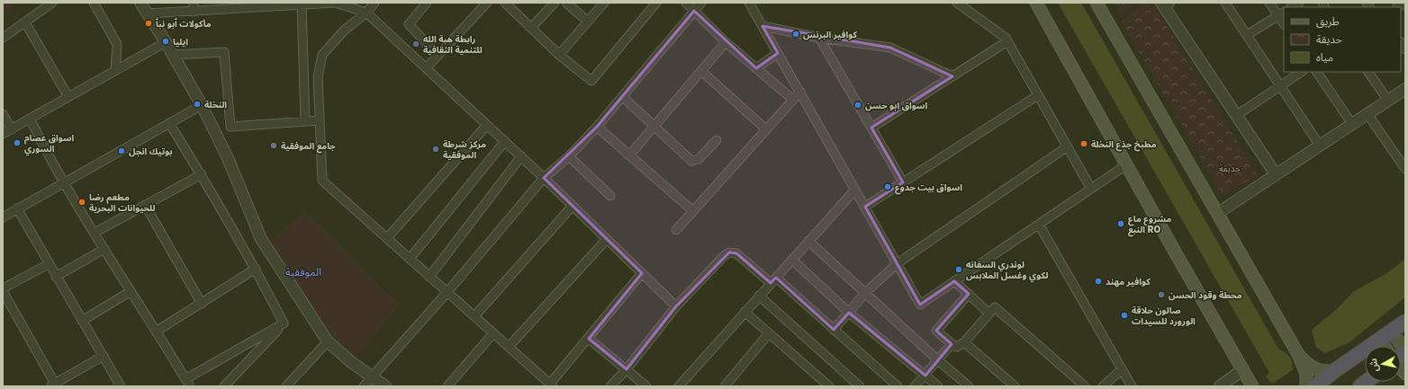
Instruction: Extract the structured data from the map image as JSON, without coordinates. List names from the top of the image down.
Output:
{
  "districts": ["الموفقية"],
  "parks": ["حديقة"],
  "places": [
    "مأكولات ٲبو نبٲ",
    "كوافير البرنس",
    "ايليا",
    "رابطة هبة الله للتنمية الثقافية",
    "النخلة",
    "اسواق ابو حسن",
    "اسواق عصام السوري",
    "مطبخ جذع النخلة",
    "جامع الموفقية",
    "مركز شرطة الموفقية",
    "بوتيك انجل",
    "اسواق بيت جدوع",
    "مطعم رضا للحيوانات البحرية",
    "مشروع ماع النبع RO",
    "لوندري السفانه لكوي وغسل الملابس",
    "كوافير مهند",
    "محطة وقود الحسن",
    "صالون حلاقة الورورد للسيدات"
  ],
  "legend": ["طريق", "حديقة", "مياه"],
  "north": "left"
}
